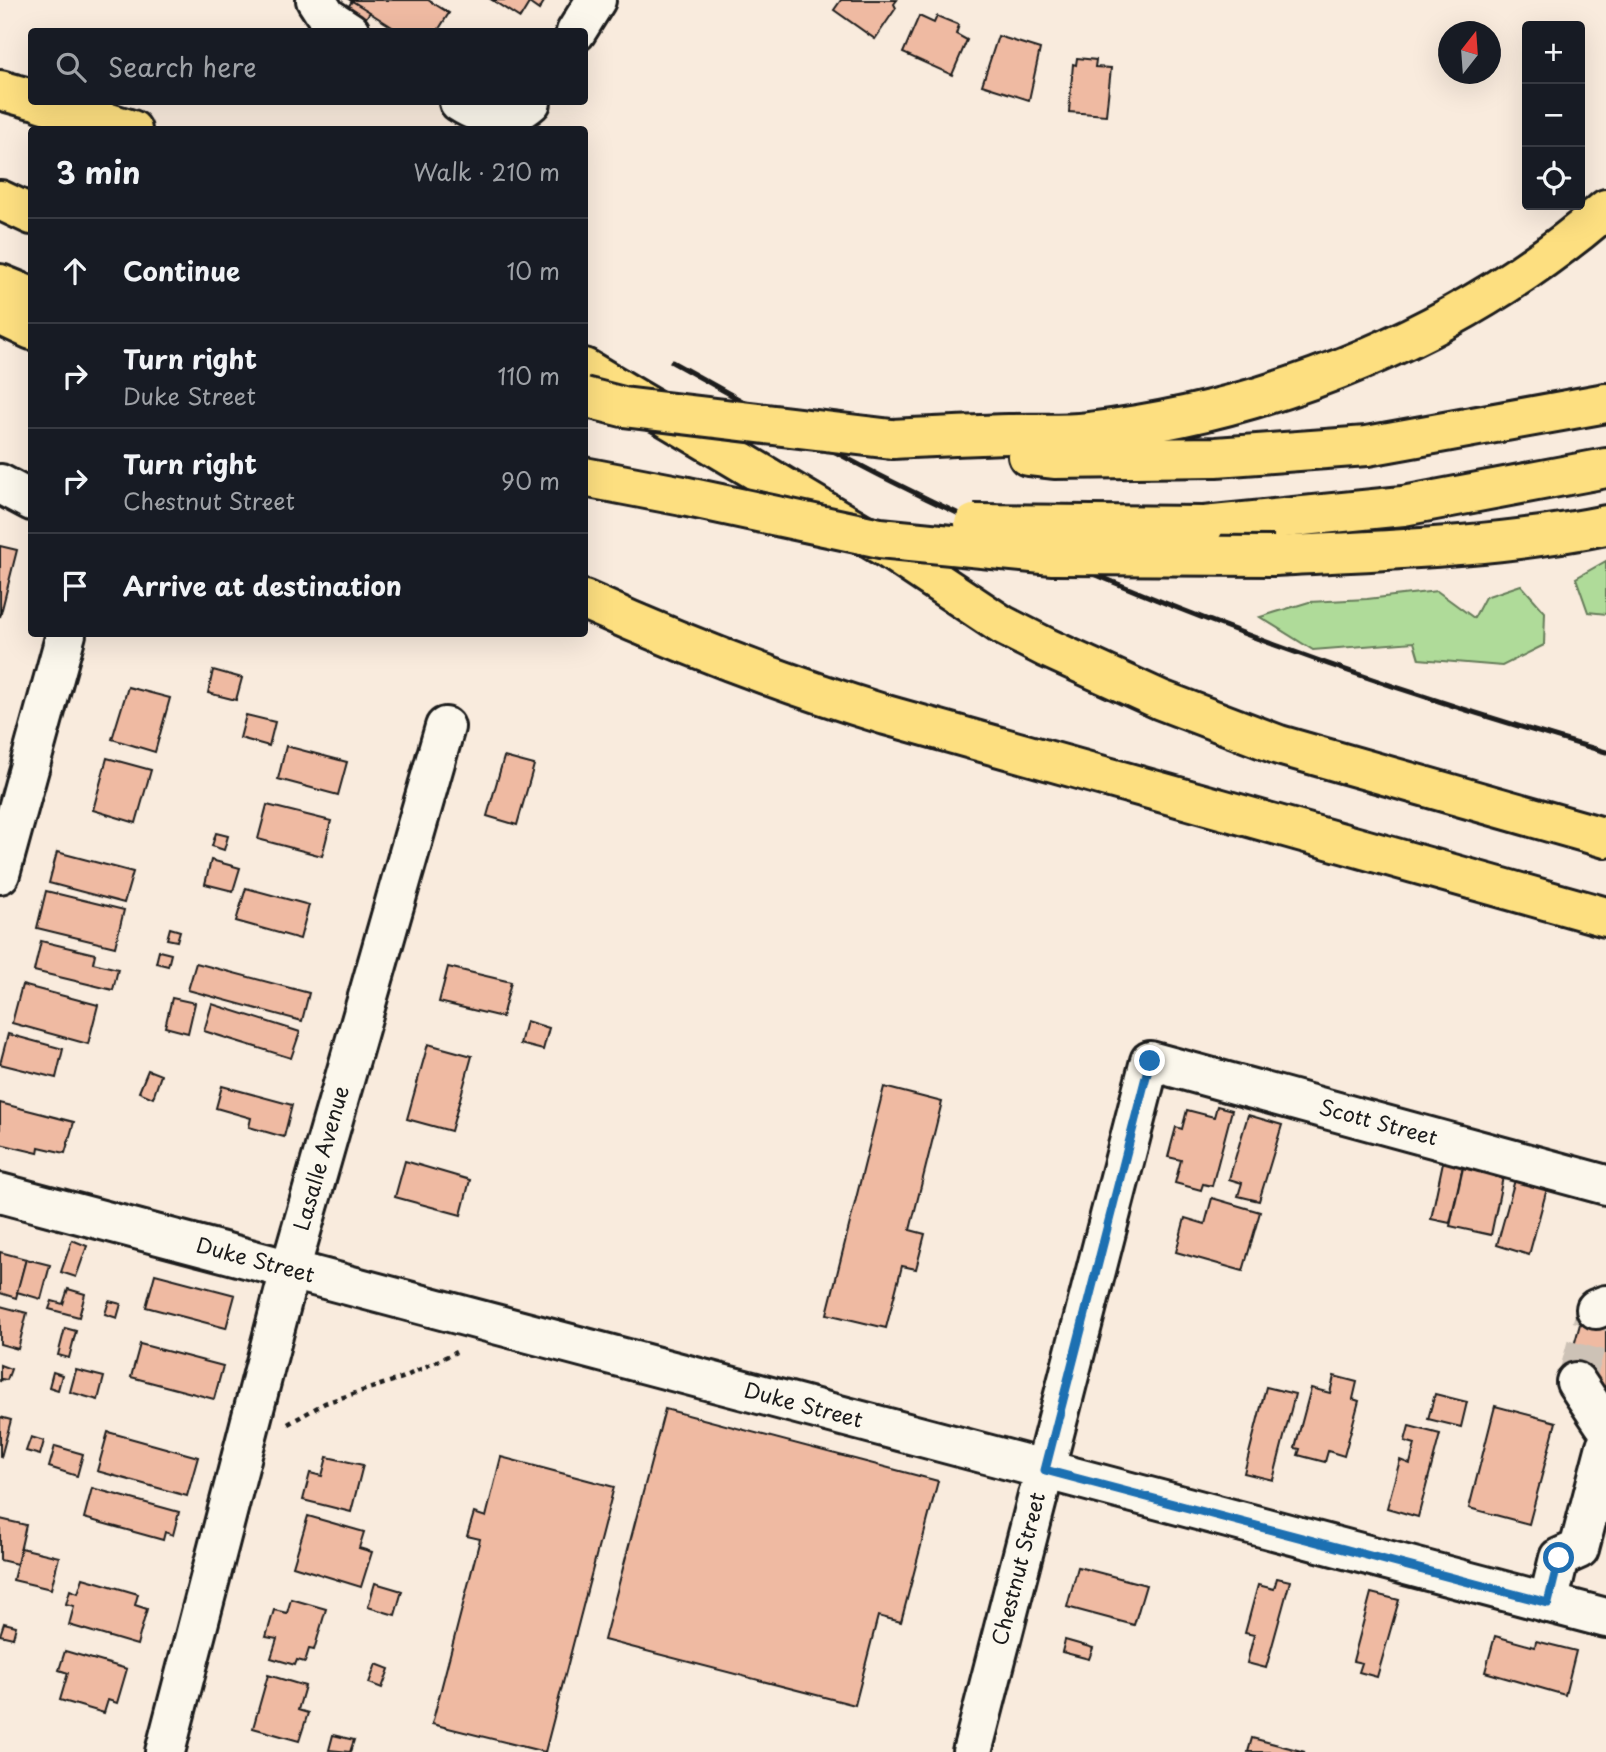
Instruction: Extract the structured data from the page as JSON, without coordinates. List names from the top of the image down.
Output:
{
  "streets": {
    "street": [
      "Scott Street",
      "Lasalle Avenue",
      "Duke Street",
      "Chestnut Street"
    ]
  },
  "crossings": [
    ["Scott Street", "Chestnut Street"],
    ["Lasalle Avenue", "Duke Street"],
    ["Duke Street", "Chestnut Street"]
  ],
  "north": "top",
  "page": {
    "map_buttons": ["+", "−"],
    "search": "Search here",
    "heading": ["3 min", "Walk · 210 m"],
    "list": [
      ["Continue", "10 m"],
      ["Turn right", "Duke Street", "110 m"],
      ["Turn right", "Chestnut Street", "90 m"],
      "Arrive at destination"
    ]
  }
}
